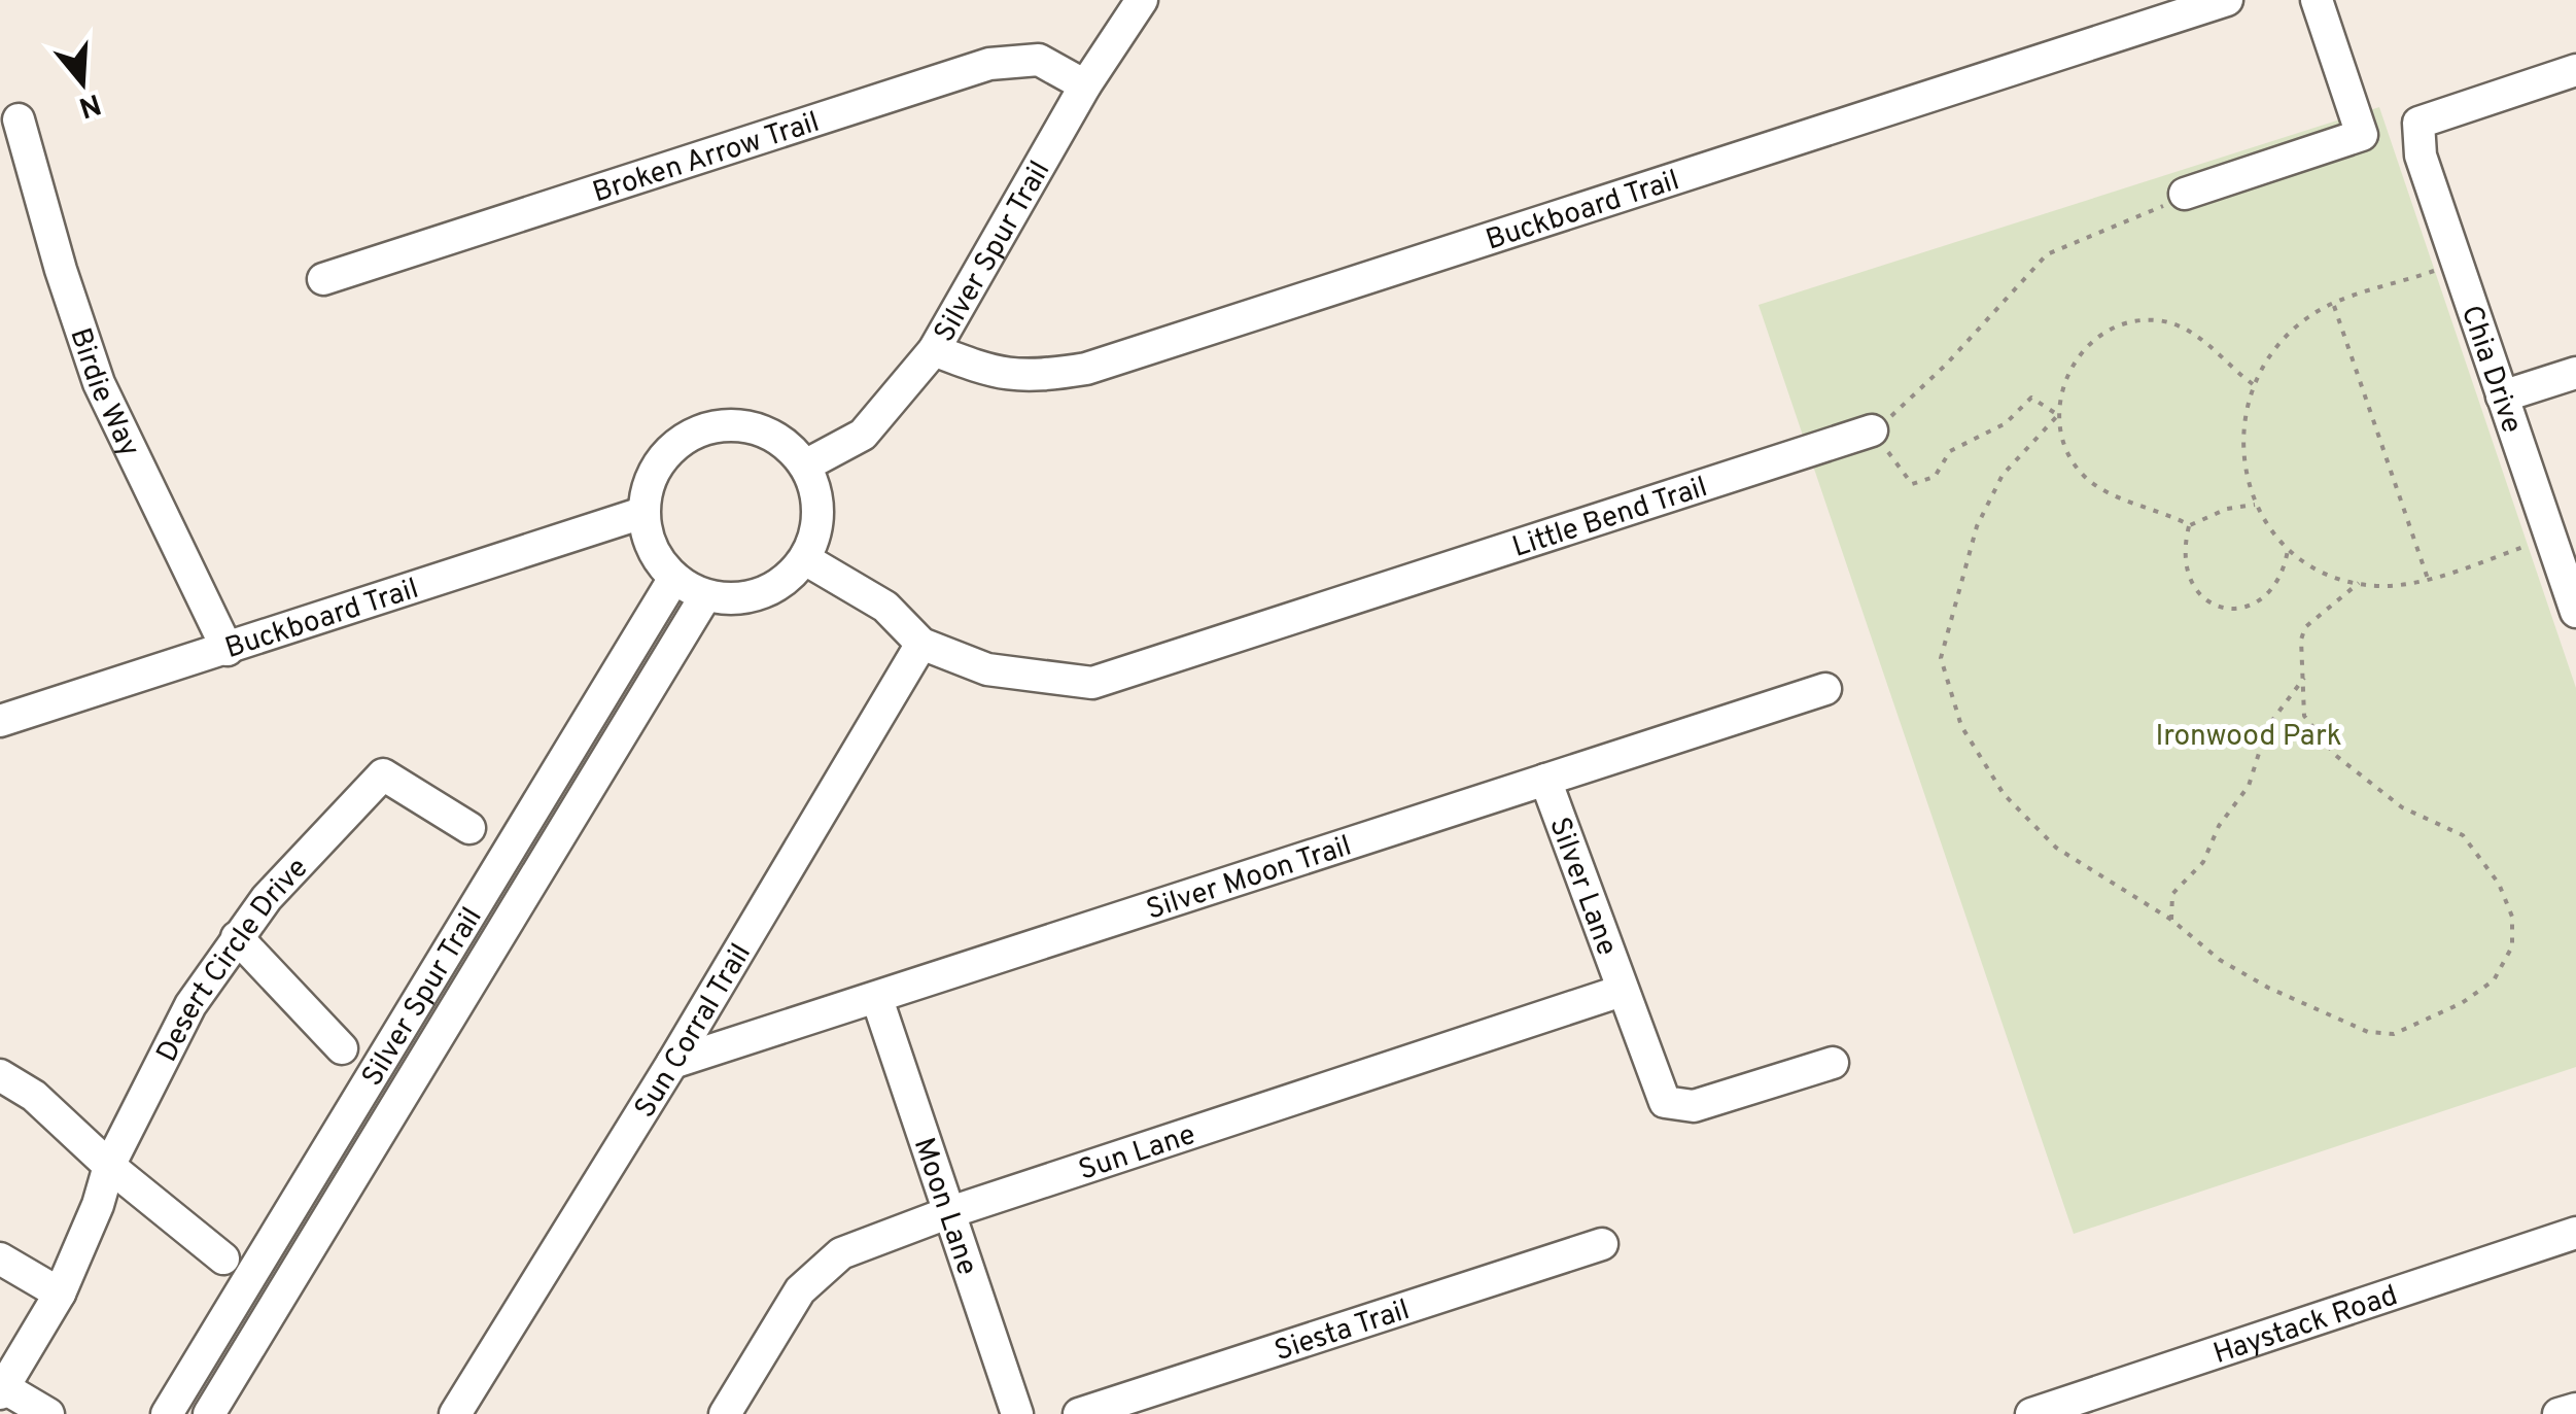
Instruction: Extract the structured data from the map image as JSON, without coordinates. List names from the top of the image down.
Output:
{
  "streets": {
    "street": [
      "Broken Arrow Trail",
      "Buckboard Trail",
      "Silver Spur Trail",
      "Chia Drive",
      "Birdie Way",
      "Little Bend Trail",
      "Silver Moon Trail",
      "Silver Lane",
      "Desert Circle Drive",
      "Sun Corral Trail",
      "Sun Lane",
      "Moon Lane",
      "Haystack Road",
      "Siesta Trail"
    ]
  },
  "crossings": [
    ["Broken Arrow Trail", "Silver Spur Trail"],
    ["Buckboard Trail", "Silver Spur Trail"],
    ["Buckboard Trail", "Birdie Way"],
    ["Buckboard Trail", "Little Bend Trail"],
    ["Silver Spur Trail", "Little Bend Trail"],
    ["Little Bend Trail", "Sun Corral Trail"],
    ["Silver Moon Trail", "Silver Lane"],
    ["Silver Moon Trail", "Sun Corral Trail"],
    ["Silver Moon Trail", "Moon Lane"],
    ["Silver Lane", "Sun Lane"],
    ["Sun Lane", "Moon Lane"]
  ],
  "parks": ["Ironwood Park"],
  "north": "bottom"
}
